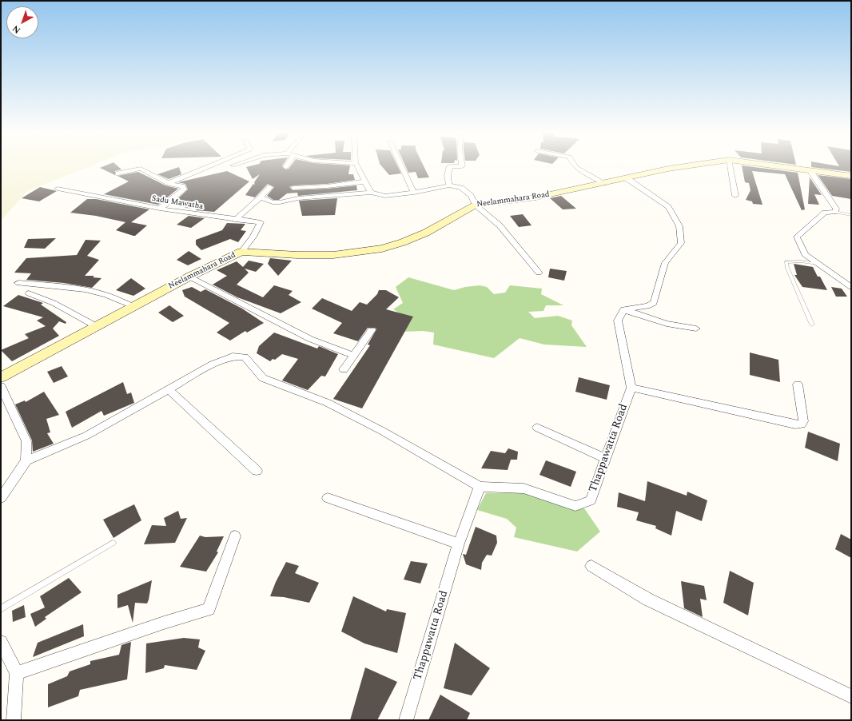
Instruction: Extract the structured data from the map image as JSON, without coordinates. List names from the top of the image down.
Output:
{
  "streets": {
    "street": ["Neelammahara Road", "Sadu Mawatha", "Thappawatta Road"]
  },
  "crossings": [
    ["Neelammahara Road", "Sadu Mawatha"]
  ],
  "north": "bottom left"
}
